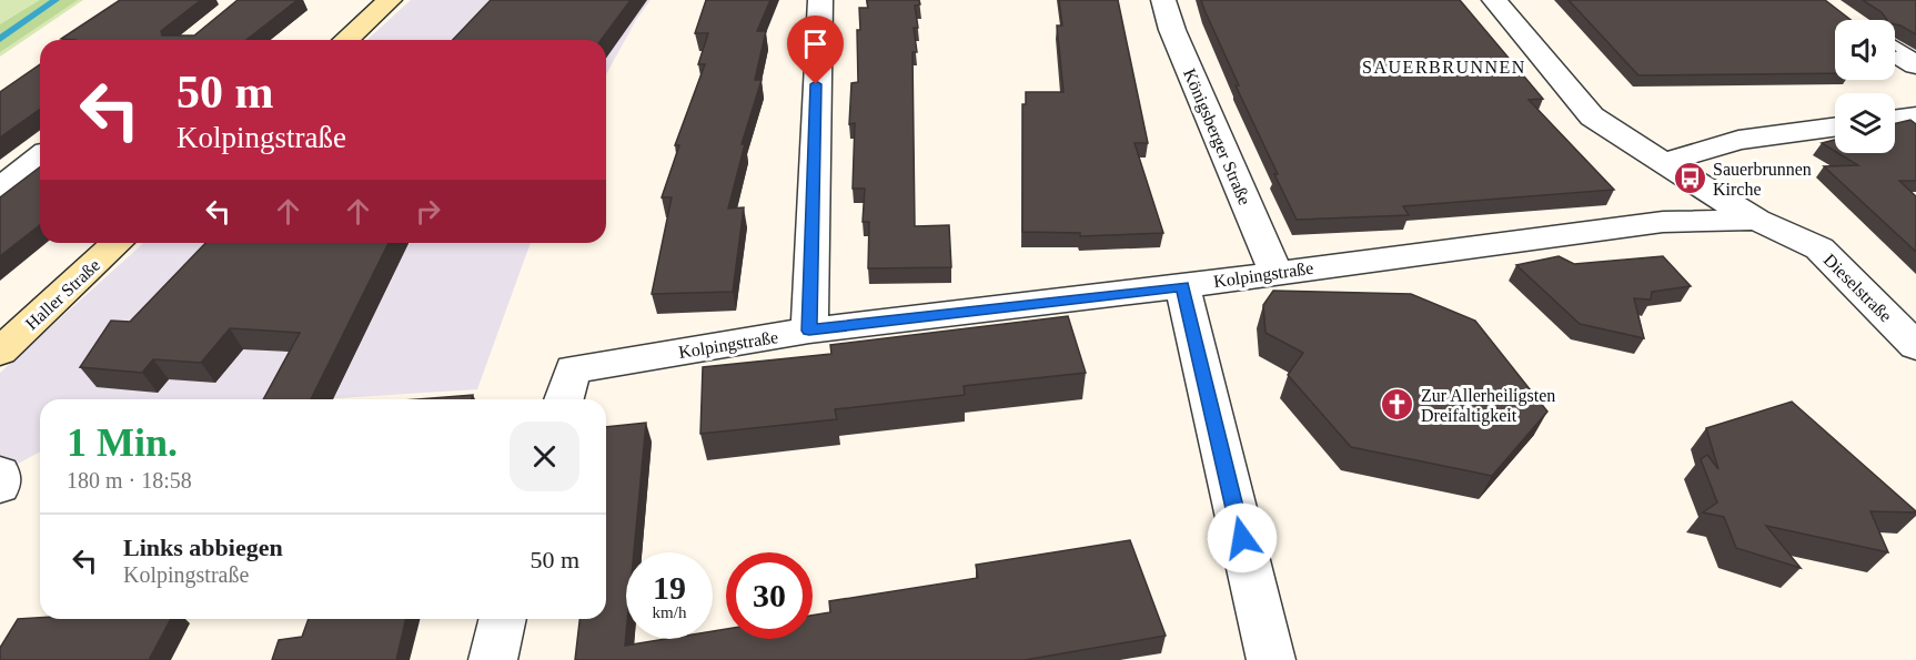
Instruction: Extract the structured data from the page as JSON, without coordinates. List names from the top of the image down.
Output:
{
  "streets": {
    "main road": ["Haller Straße"],
    "street": ["Königsberger Straße", "Kolpingstraße", "Dieselstraße"]
  },
  "crossings": [
    ["Königsberger Straße", "Kolpingstraße"],
    ["Kolpingstraße", "Dieselstraße"]
  ],
  "districts": ["SAUERBRUNNEN"],
  "places": {
    "bus stop": ["Sauerbrunnen Kirche"],
    "church": ["Zur Allerheiligsten Dreifaltigkeit"]
  },
  "page": {
    "turn": ["50 m", "Kolpingstraße"],
    "heading": ["1 Min.", "180 m · 18:58"],
    "list": [
      {
        "name": "Links abbiegen",
        "note": "Kolpingstraße",
        "value": "50 m"
      }
    ],
    "speed": "19 km/h",
    "limit": "30"
  }
}
